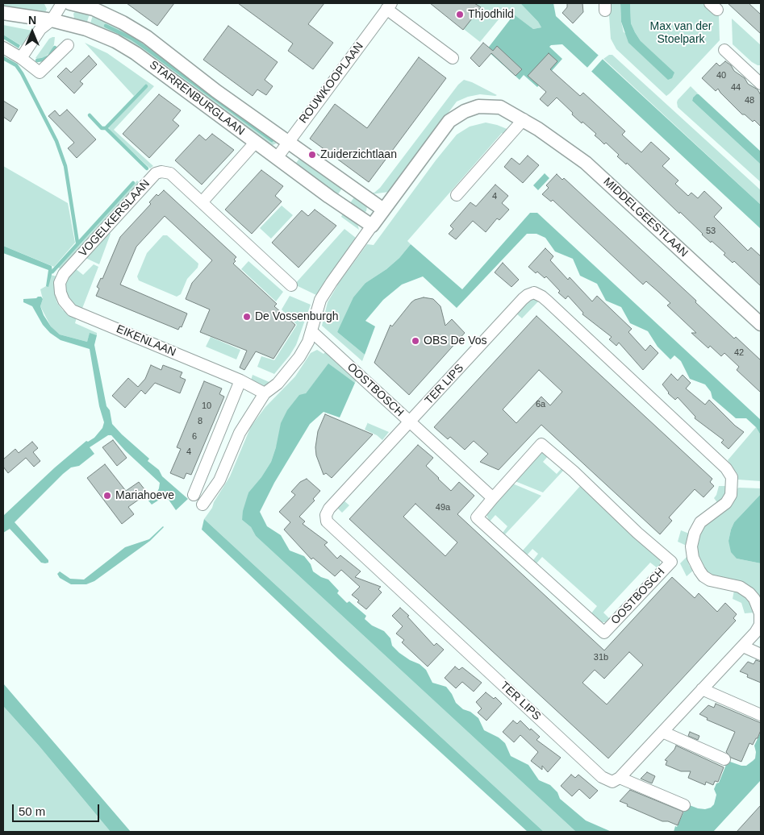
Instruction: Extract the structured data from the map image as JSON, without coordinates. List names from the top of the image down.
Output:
{
  "streets": {
    "street": [
      "ROUWKOOPLAAN",
      "STARRENBURGLAAN",
      "MIDDELGEESTLAAN",
      "VOGELKERSLAAN",
      "EIKENLAAN",
      "TER LIPS",
      "OOSTBOSCH"
    ]
  },
  "crossings": [
    ["ROUWKOOPLAAN", "STARRENBURGLAAN"],
    ["STARRENBURGLAAN", "MIDDELGEESTLAAN"],
    ["VOGELKERSLAAN", "EIKENLAAN"],
    ["TER LIPS", "OOSTBOSCH"]
  ],
  "parks": ["Max van der Stoelpark"],
  "places": [
    "Thjodhild",
    "Zuiderzichtlaan",
    "De Vossenburgh",
    "OBS De Vos",
    "Mariahoeve"
  ],
  "house_numbers": [
    "40",
    "44",
    "48",
    "4",
    "53",
    "42",
    "6a",
    "10",
    "8",
    "6",
    "4",
    "49a",
    "31b"
  ],
  "scale_bar": "50 m",
  "north": "top"
}
